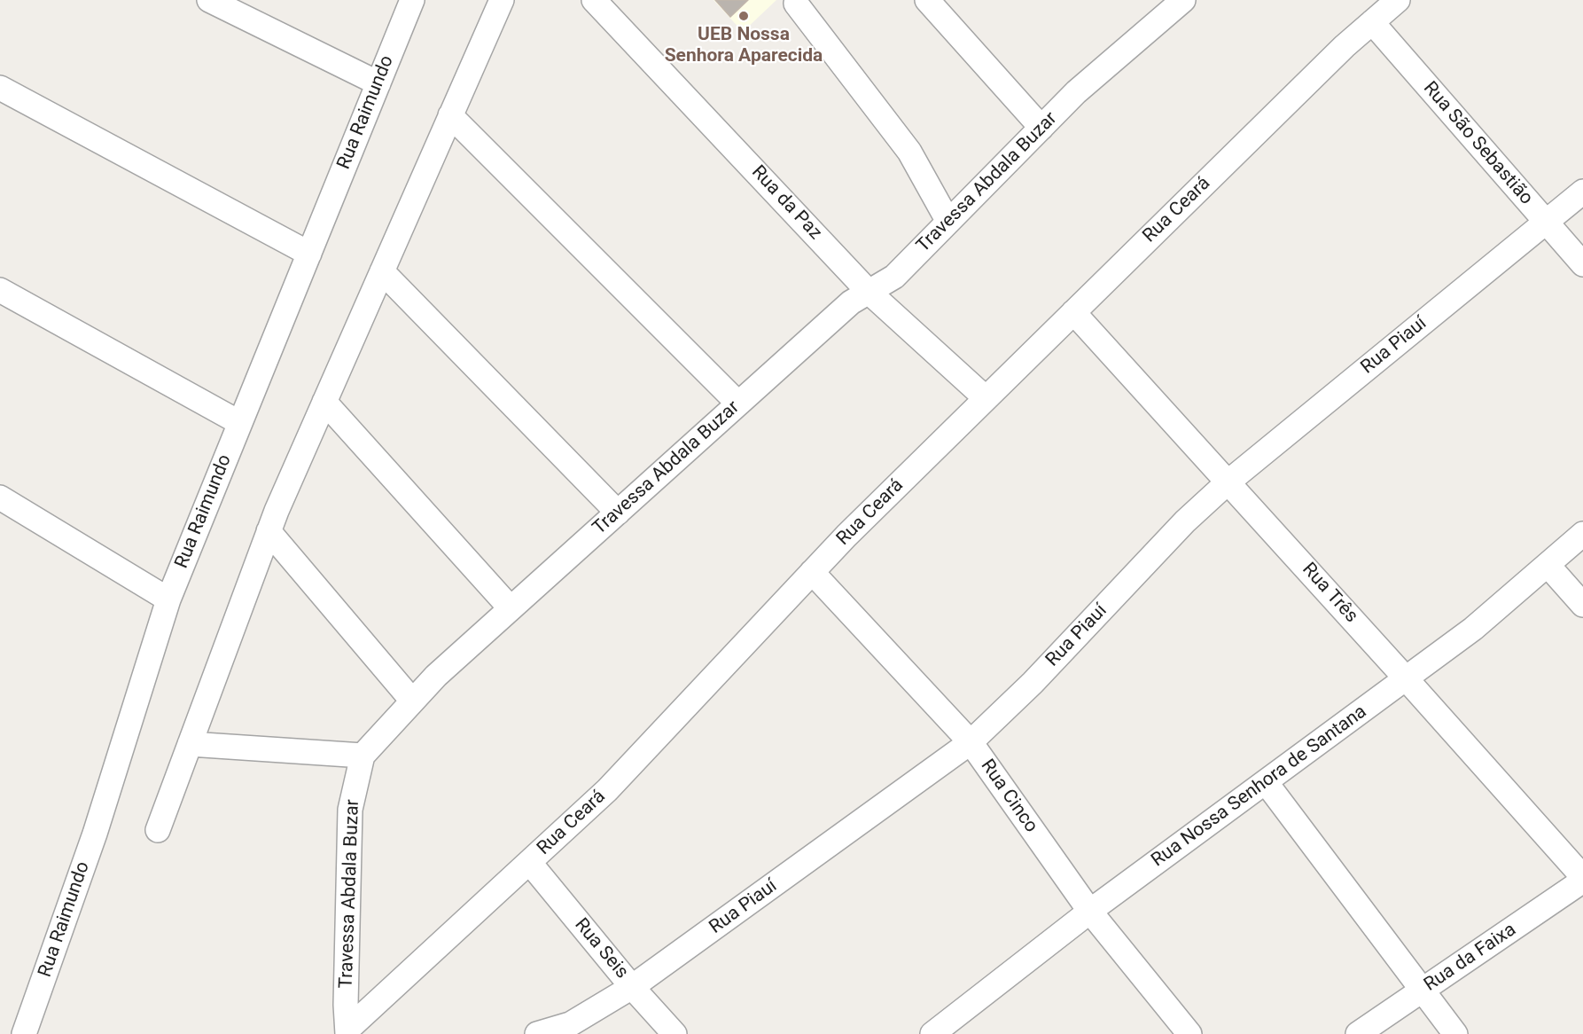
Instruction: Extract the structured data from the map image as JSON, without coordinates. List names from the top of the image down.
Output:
{
  "streets": {
    "street": [
      "Rua Raimundo",
      "Rua São Sebastião",
      "Travessa Abdala Buzar",
      "Rua da Paz",
      "Rua Ceará",
      "Rua Piauí",
      "Rua Três",
      "Rua Nossa Senhora de Santana",
      "Rua Cinco",
      "Rua Seis",
      "Rua da Faixa"
    ]
  },
  "crossings": [
    ["Rua São Sebastião", "Rua Ceará"],
    ["Rua São Sebastião", "Rua Piauí"],
    ["Travessa Abdala Buzar", "Rua da Paz"],
    ["Travessa Abdala Buzar", "Rua Ceará"],
    ["Rua da Paz", "Rua Ceará"],
    ["Rua Ceará", "Rua Três"],
    ["Rua Ceará", "Rua Cinco"],
    ["Rua Ceará", "Rua Seis"],
    ["Rua Piauí", "Rua Três"],
    ["Rua Piauí", "Rua Cinco"],
    ["Rua Piauí", "Rua Seis"],
    ["Rua Três", "Rua Nossa Senhora de Santana"],
    ["Rua Três", "Rua da Faixa"],
    ["Rua Nossa Senhora de Santana", "Rua Cinco"]
  ],
  "places": ["UEB Nossa Senhora Aparecida"]
}
